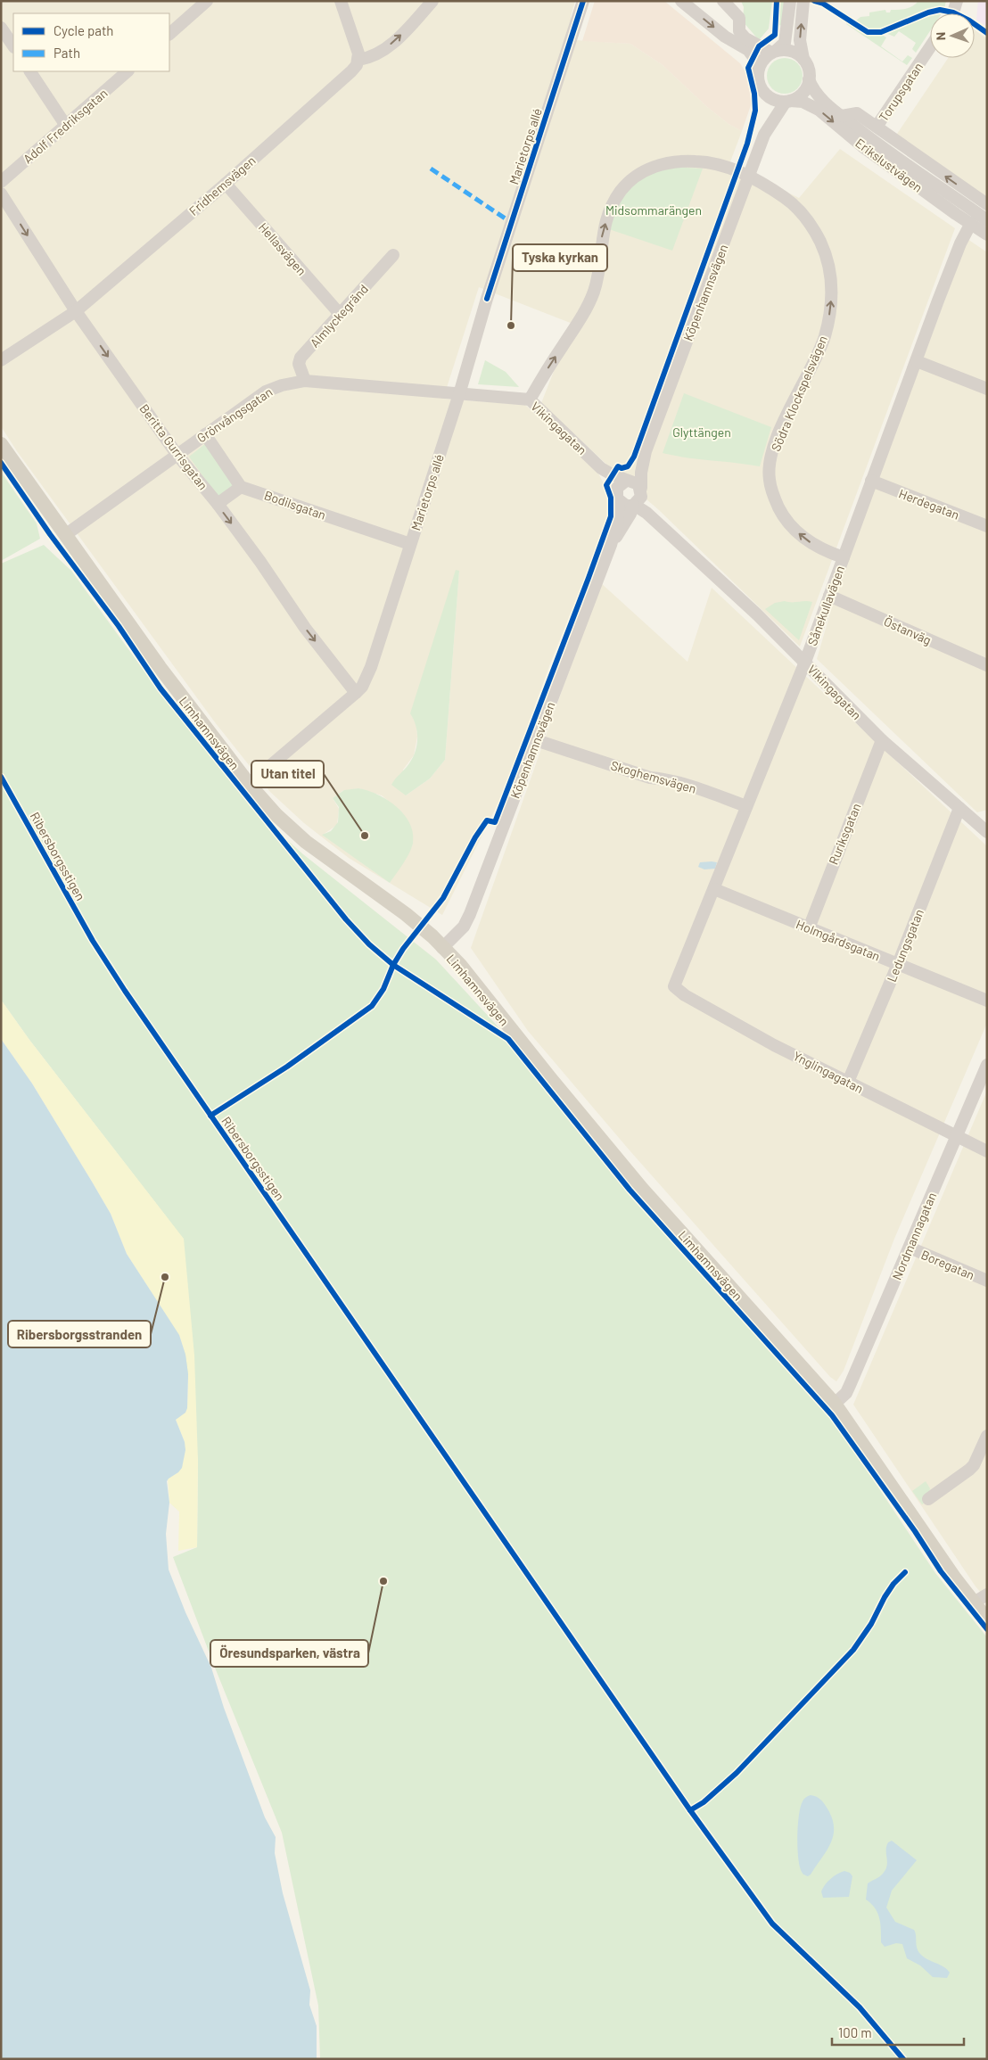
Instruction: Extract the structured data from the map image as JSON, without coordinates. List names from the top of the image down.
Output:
{
  "streets": {
    "main road": ["Limhamnsvägen"],
    "street": [
      "Torupsgatan",
      "Adolf Fredriksgatan",
      "Marietorps allé",
      "Erikslustvägen",
      "Fridhemsvägen",
      "Hellasvägen",
      "Köpenhamnsvägen",
      "Almlyckegränd",
      "Södra Klockspelsvägen",
      "Grönvångsgatan",
      "Vikingagatan",
      "Beritta Gurrisgatan",
      "Herdegatan",
      "Bodilsgatan",
      "Sånekullavägen",
      "Östanväg",
      "Skoghemsvägen",
      "Ruriksgatan",
      "Holmgårdsgatan",
      "Ledungsgatan",
      "Ynglingagatan",
      "Nordmannagatan",
      "Boregatan"
    ],
    "cycle path": ["Ribersborgsstigen"]
  },
  "crossings": [
    ["Torupsgatan", "Erikslustvägen"],
    ["Marietorps allé", "Grönvångsgatan"],
    ["Marietorps allé", "Vikingagatan"],
    ["Marietorps allé", "Beritta Gurrisgatan"],
    ["Marietorps allé", "Bodilsgatan"],
    ["Marietorps allé", "Limhamnsvägen"],
    ["Erikslustvägen", "Köpenhamnsvägen"],
    ["Erikslustvägen", "Sånekullavägen"],
    ["Fridhemsvägen", "Hellasvägen"],
    ["Fridhemsvägen", "Beritta Gurrisgatan"],
    ["Hellasvägen", "Almlyckegränd"],
    ["Köpenhamnsvägen", "Södra Klockspelsvägen"],
    ["Köpenhamnsvägen", "Vikingagatan"],
    ["Köpenhamnsvägen", "Limhamnsvägen"],
    ["Köpenhamnsvägen", "Skoghemsvägen"],
    ["Almlyckegränd", "Grönvångsgatan"],
    ["Södra Klockspelsvägen", "Vikingagatan"],
    ["Södra Klockspelsvägen", "Sånekullavägen"],
    ["Grönvångsgatan", "Vikingagatan"],
    ["Grönvångsgatan", "Beritta Gurrisgatan"],
    ["Grönvångsgatan", "Limhamnsvägen"],
    ["Vikingagatan", "Sånekullavägen"],
    ["Vikingagatan", "Ruriksgatan"],
    ["Vikingagatan", "Ledungsgatan"],
    ["Herdegatan", "Sånekullavägen"],
    ["Sånekullavägen", "Östanväg"],
    ["Sånekullavägen", "Skoghemsvägen"],
    ["Sånekullavägen", "Holmgårdsgatan"],
    ["Sånekullavägen", "Ynglingagatan"],
    ["Limhamnsvägen", "Nordmannagatan"],
    ["Ruriksgatan", "Holmgårdsgatan"],
    ["Holmgårdsgatan", "Ledungsgatan"],
    ["Ledungsgatan", "Ynglingagatan"],
    ["Ynglingagatan", "Nordmannagatan"],
    ["Nordmannagatan", "Boregatan"]
  ],
  "one_way": ["Beritta Gurrisgatan"],
  "parks": ["Midsommarängen", "Glyttängen"],
  "places": [
    "Tyska kyrkan",
    "Utan titel",
    "Ribersborgsstranden",
    "Öresundsparken, västra"
  ],
  "legend": ["Cycle path", "Path"],
  "scale_bar": "100 m",
  "north": "left"
}
